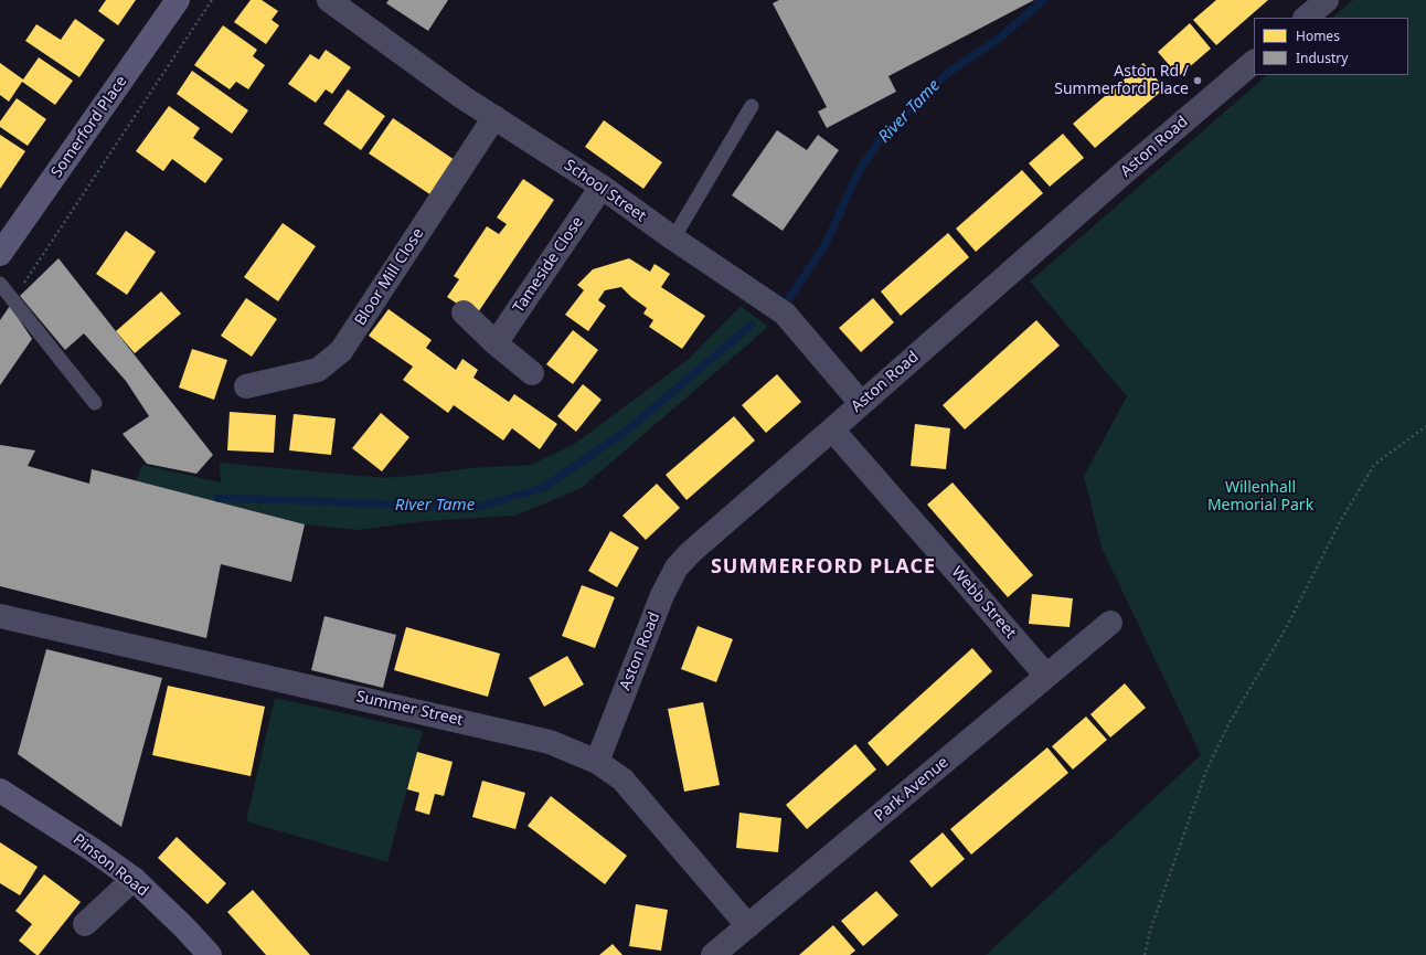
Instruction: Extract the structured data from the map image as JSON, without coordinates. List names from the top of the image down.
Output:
{
  "streets": {
    "main road": ["Somerford Place", "Pinson Road"],
    "street": [
      "Aston Road",
      "School Street",
      "Tameside Close",
      "Bloor Mill Close",
      "Webb Street",
      "Summer Street",
      "Park Avenue"
    ]
  },
  "crossings": [
    ["Aston Road", "School Street"],
    ["Aston Road", "Webb Street"],
    ["Aston Road", "Summer Street"],
    ["School Street", "Tameside Close"],
    ["School Street", "Bloor Mill Close"],
    ["Webb Street", "Park Avenue"],
    ["Summer Street", "Park Avenue"]
  ],
  "districts": ["SUMMERFORD PLACE"],
  "water": ["River Tame"],
  "parks": ["Willenhall Memorial Park"],
  "places": ["Aston Rd / Summerford Place"],
  "legend": ["Homes", "Industry"]
}
